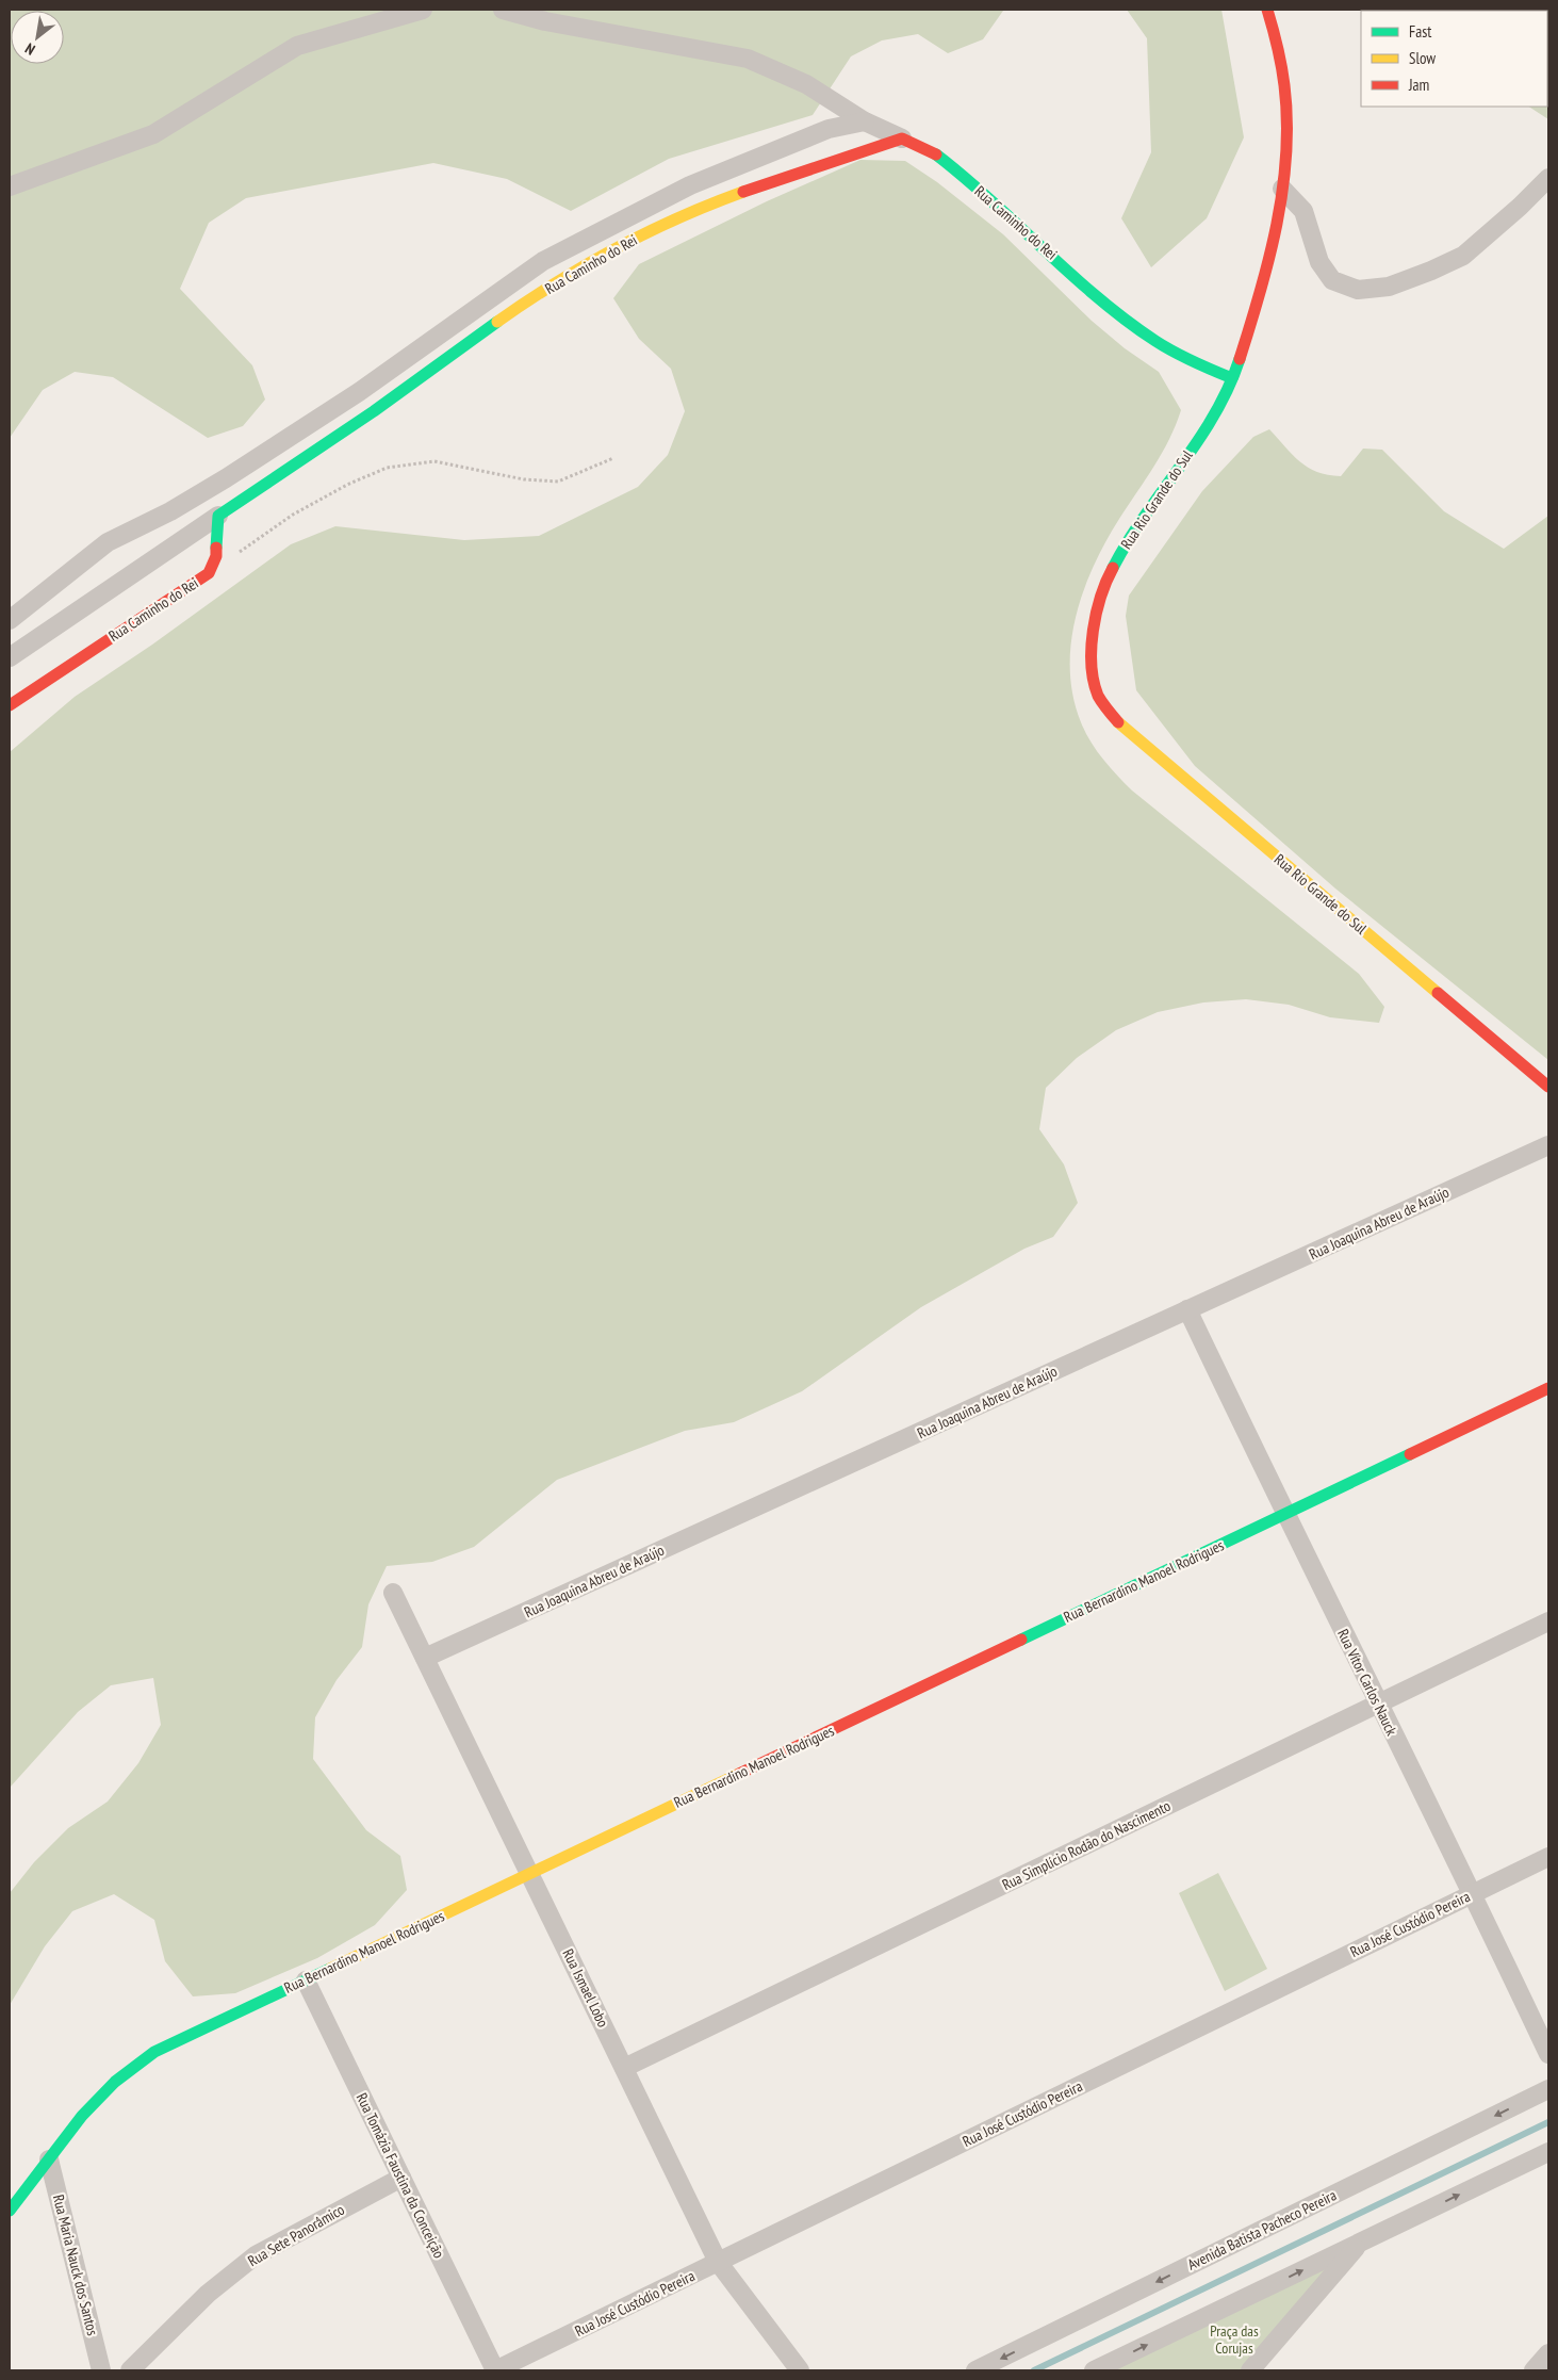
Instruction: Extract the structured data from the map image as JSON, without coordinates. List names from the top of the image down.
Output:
{
  "streets": {
    "street": [
      "Rua Caminho do Rei",
      "Rua Rio Grande do Sul",
      "Rua Joaquina Abreu de Araújo",
      "Rua Bernardino Manoel Rodrigues",
      "Rua Vítor Carlos Nauck",
      "Rua Simplício Rodão do Nascimento",
      "Rua José Custódio Pereira",
      "Rua Ismael Lobo",
      "Rua Tomázia Faustina da Conceição",
      "Avenida Batista Pacheco Pereira",
      "Rua Sete Panorâmico",
      "Rua Maria Nauck dos Santos"
    ]
  },
  "crossings": [
    ["Rua Caminho do Rei", "Rua Rio Grande do Sul"],
    ["Rua Joaquina Abreu de Araújo", "Rua Vítor Carlos Nauck"],
    ["Rua Joaquina Abreu de Araújo", "Rua Ismael Lobo"],
    ["Rua Bernardino Manoel Rodrigues", "Rua Vítor Carlos Nauck"],
    ["Rua Bernardino Manoel Rodrigues", "Rua Ismael Lobo"],
    ["Rua Bernardino Manoel Rodrigues", "Rua Tomázia Faustina da Conceição"],
    ["Rua Bernardino Manoel Rodrigues", "Rua Maria Nauck dos Santos"],
    ["Rua Vítor Carlos Nauck", "Rua Simplício Rodão do Nascimento"],
    ["Rua Vítor Carlos Nauck", "Rua José Custódio Pereira"],
    ["Rua Simplício Rodão do Nascimento", "Rua Ismael Lobo"],
    ["Rua José Custódio Pereira", "Rua Ismael Lobo"],
    ["Rua José Custódio Pereira", "Rua Tomázia Faustina da Conceição"],
    ["Rua Tomázia Faustina da Conceição", "Rua Sete Panorâmico"]
  ],
  "parks": ["Praça das Corujas"],
  "legend": ["Fast", "Slow", "Jam"],
  "north": "bottom left"
}
